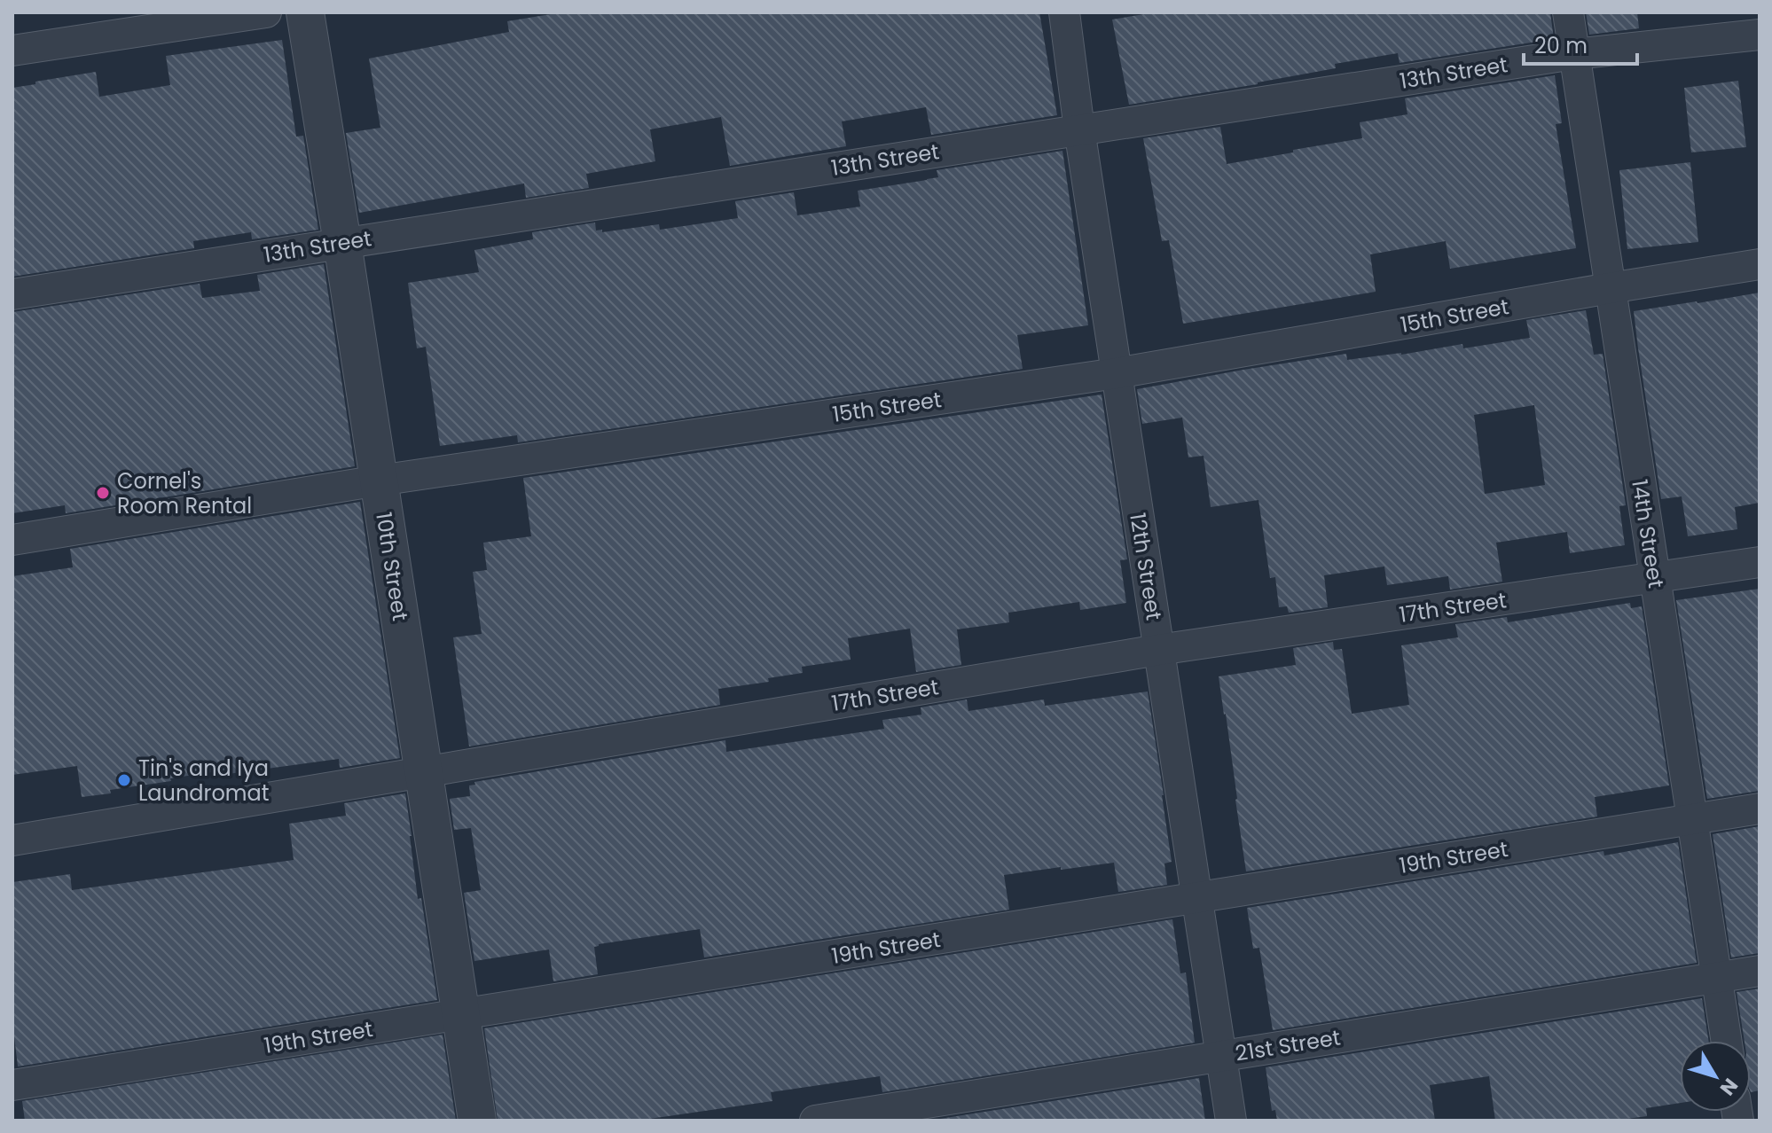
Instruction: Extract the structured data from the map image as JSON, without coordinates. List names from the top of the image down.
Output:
{
  "streets": {
    "street": [
      "13th Street",
      "15th Street",
      "14th Street",
      "10th Street",
      "12th Street",
      "17th Street",
      "19th Street",
      "21st Street"
    ]
  },
  "crossings": [
    ["13th Street", "14th Street"],
    ["13th Street", "10th Street"],
    ["13th Street", "12th Street"],
    ["15th Street", "14th Street"],
    ["15th Street", "10th Street"],
    ["15th Street", "12th Street"],
    ["14th Street", "17th Street"],
    ["14th Street", "19th Street"],
    ["14th Street", "21st Street"],
    ["10th Street", "17th Street"],
    ["10th Street", "19th Street"],
    ["12th Street", "17th Street"],
    ["12th Street", "19th Street"],
    ["12th Street", "21st Street"]
  ],
  "places": ["Cornel's Room Rental", "Tin's and Iya Laundromat"],
  "scale_bar": "20 m",
  "north": "bottom right"
}
